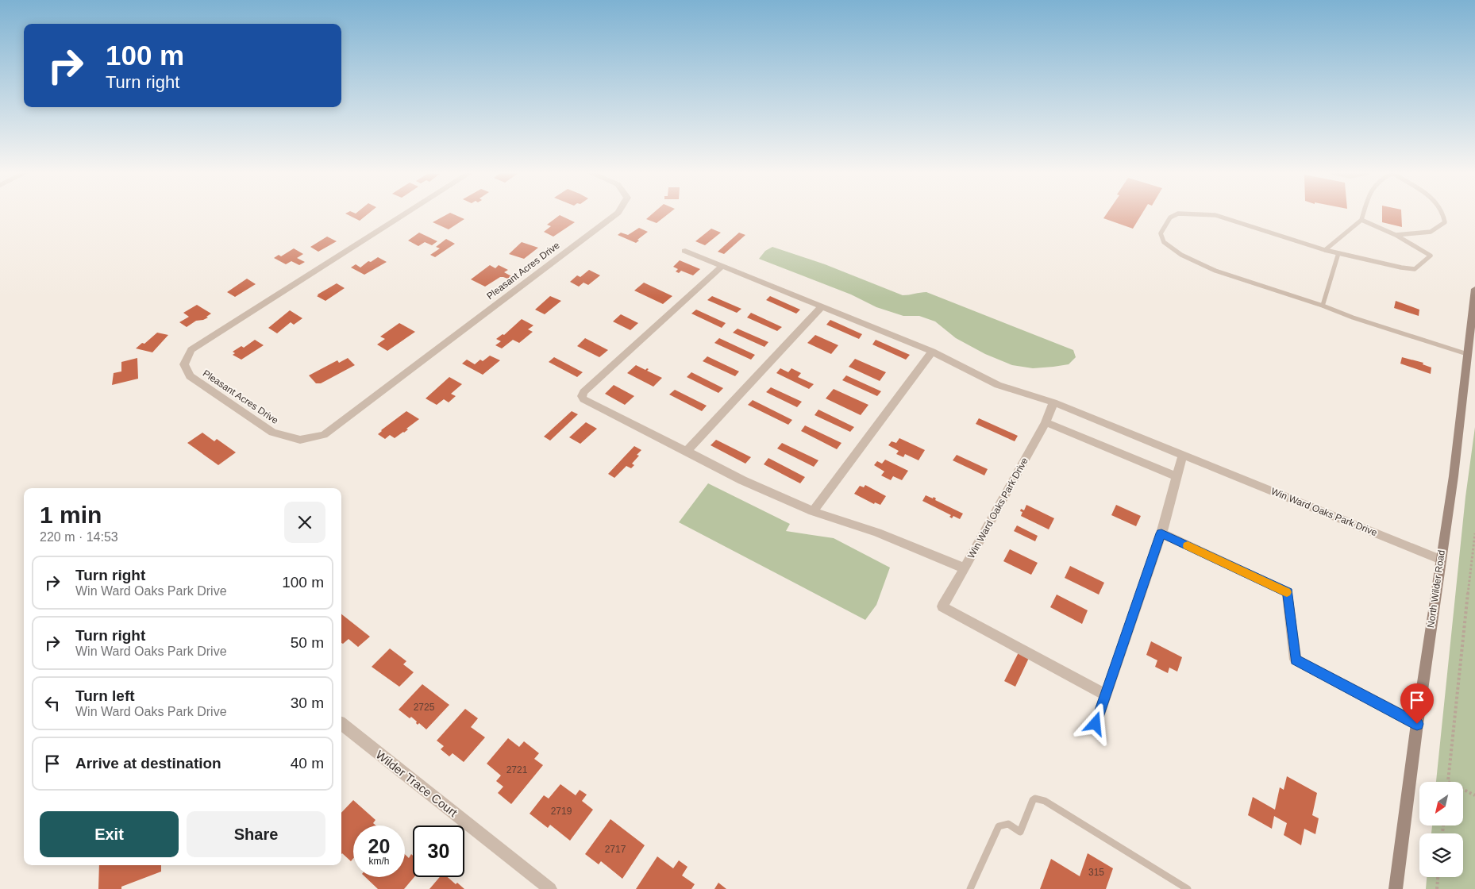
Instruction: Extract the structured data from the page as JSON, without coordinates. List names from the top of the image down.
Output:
{
  "streets": {
    "street": [
      "Pleasant Acres Drive",
      "Win Ward Oaks Park Drive",
      "North Wilder Road",
      "Wilder Trace Court"
    ]
  },
  "crossings": [
    ["Win Ward Oaks Park Drive", "North Wilder Road"]
  ],
  "house_numbers": [
    "2725",
    "2721",
    "2719",
    "2717",
    "315"
  ],
  "north": "bottom left",
  "page": {
    "turn": ["100 m", "Turn right"],
    "heading": ["1 min", "220 m · 14:53"],
    "list": [
      {
        "name": "Turn right",
        "note": "Win Ward Oaks Park Drive",
        "value": "100 m"
      },
      {
        "name": "Turn right",
        "note": "Win Ward Oaks Park Drive",
        "value": "50 m"
      },
      {
        "name": "Turn left",
        "note": "Win Ward Oaks Park Drive",
        "value": "30 m"
      },
      {
        "name": "Arrive at destination",
        "value": "40 m"
      }
    ],
    "buttons": ["Exit", "Share"],
    "speed": "20 km/h",
    "limit": "30"
  }
}
